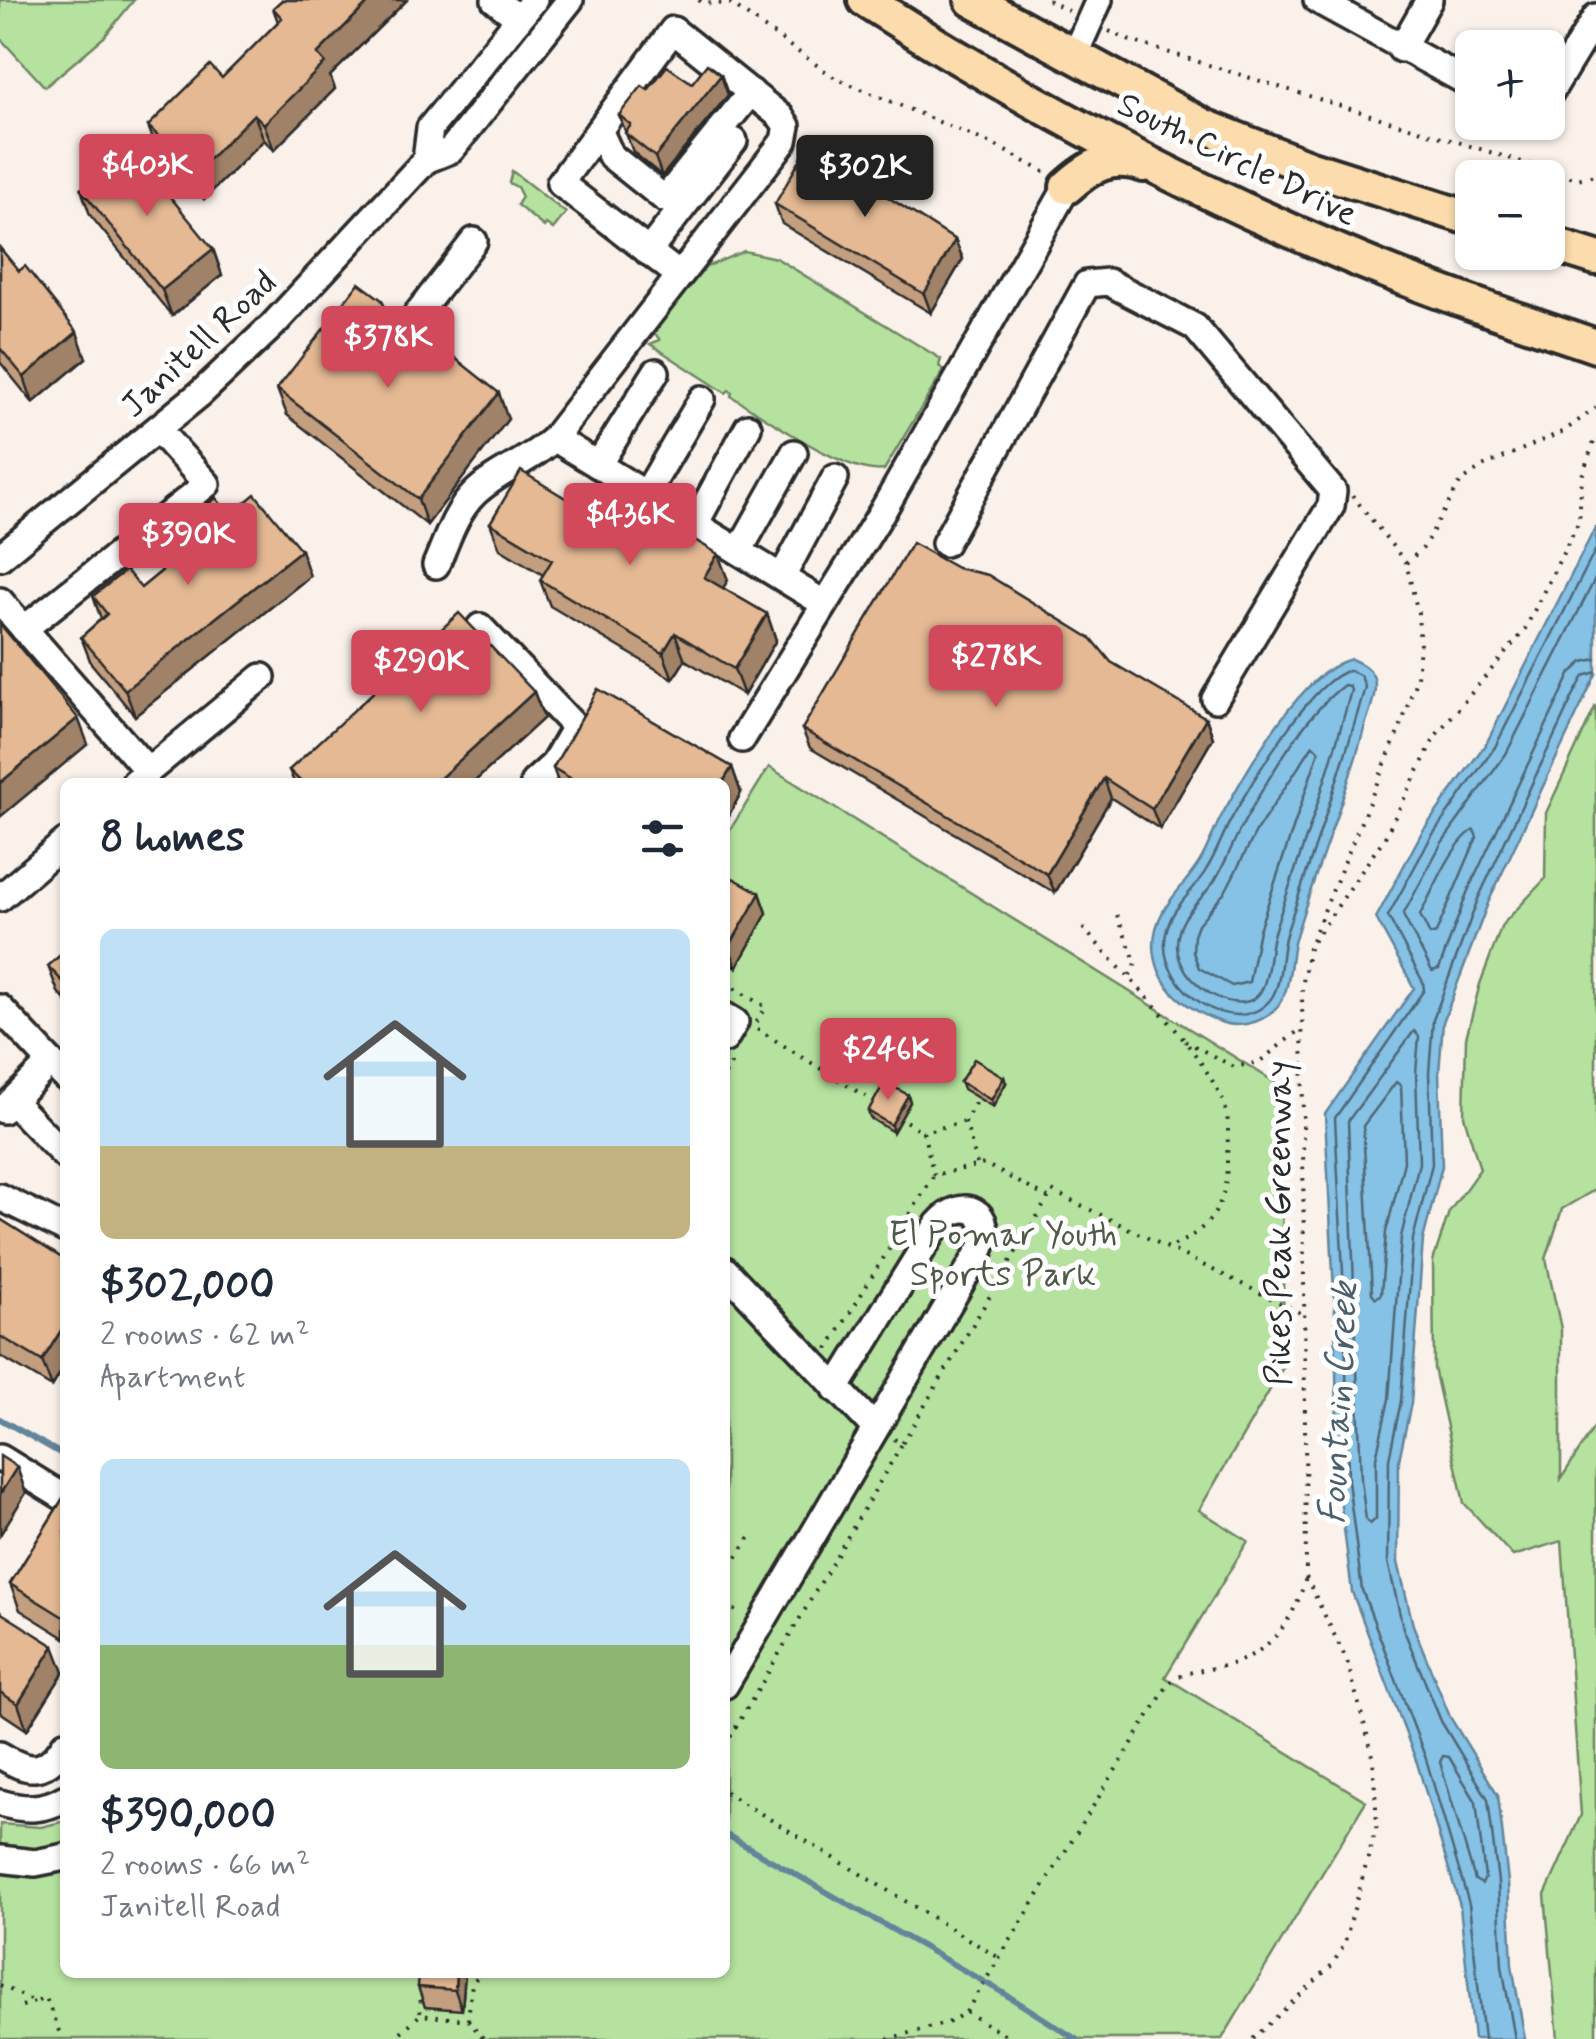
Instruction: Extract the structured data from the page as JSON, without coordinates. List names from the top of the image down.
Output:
{
  "streets": {
    "main road": ["South Circle Drive"],
    "street": ["Janitell Road"],
    "path": ["Pikes Peak Greenway"]
  },
  "water": ["Fountain Creek"],
  "parks": ["El Pomar Youth Sports Park"],
  "page": {
    "map_buttons": ["+", "−"],
    "price": [
      "$403K",
      "$302K",
      "$378K",
      "$436K",
      "$390K",
      "$278K",
      "$290K",
      "$246K"
    ],
    "heading": "8 homes",
    "list": [
      {
        "name": "$302,000",
        "note": "2 rooms · 62 m² · Apartment"
      },
      {
        "name": "$390,000",
        "note": "2 rooms · 66 m² · Janitell Road"
      }
    ]
  }
}
